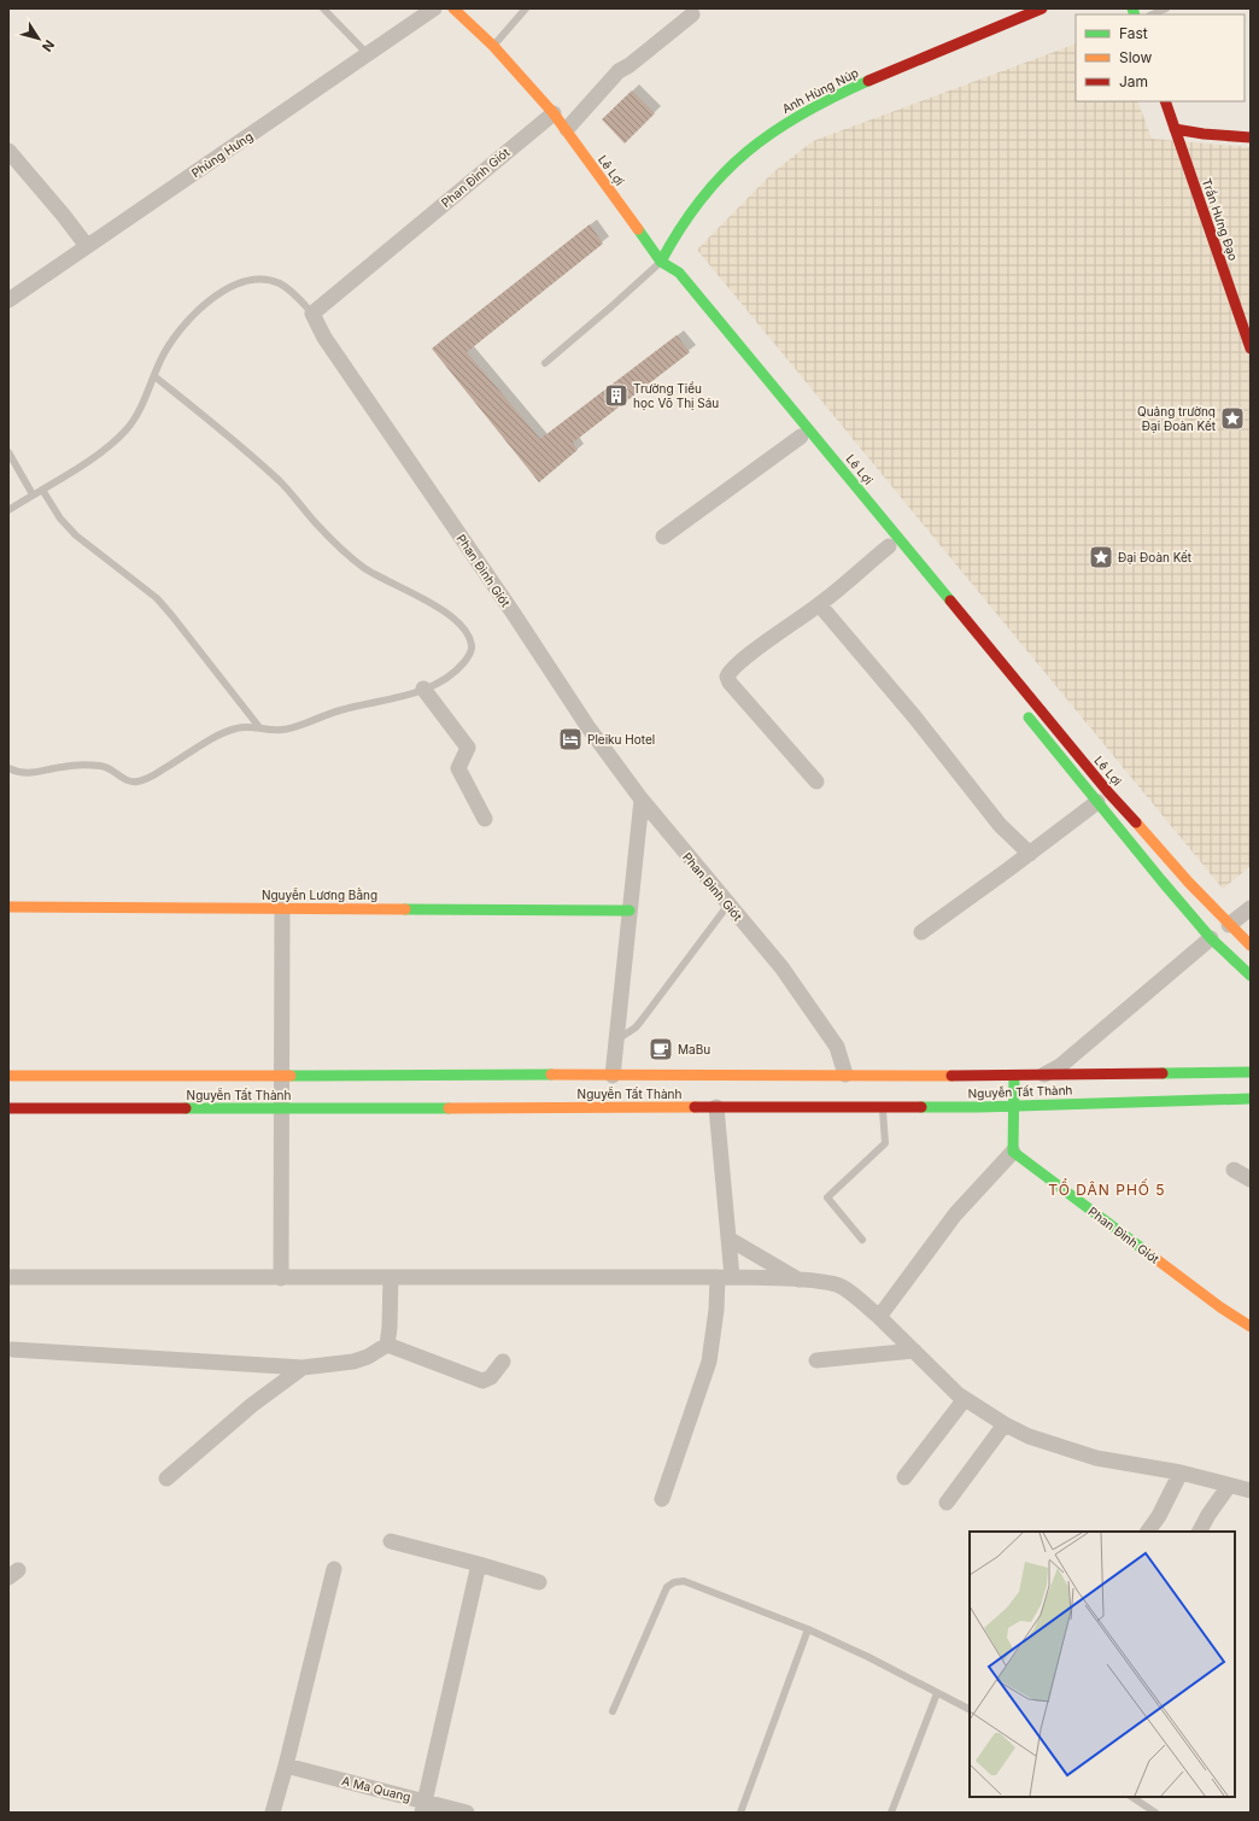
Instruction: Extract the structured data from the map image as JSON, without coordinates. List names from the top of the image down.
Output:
{
  "streets": {
    "street": [
      "Anh Hùng Núp",
      "Phùng Hưng",
      "Lê Lợi",
      "Phan Đình Giót",
      "Trần Hưng Đạo",
      "Nguyễn Lương Bằng",
      "Nguyễn Tất Thành",
      "A Ma Quang"
    ]
  },
  "crossings": [
    ["Anh Hùng Núp", "Lê Lợi"],
    ["Lê Lợi", "Phan Đình Giót"],
    ["Phan Đình Giót", "Nguyễn Tất Thành"]
  ],
  "districts": ["TỔ DÂN PHỐ 5"],
  "places": {
    "building": ["Trường Tiểu học Võ Thị Sáu"],
    "place": ["Quảng trường Đại Đoàn Kết", "Đại Đoàn Kết"],
    "hotel": ["Pleiku Hotel"],
    "cafe": ["MaBu"]
  },
  "legend": ["Fast", "Slow", "Jam"],
  "north": "bottom right"
}
